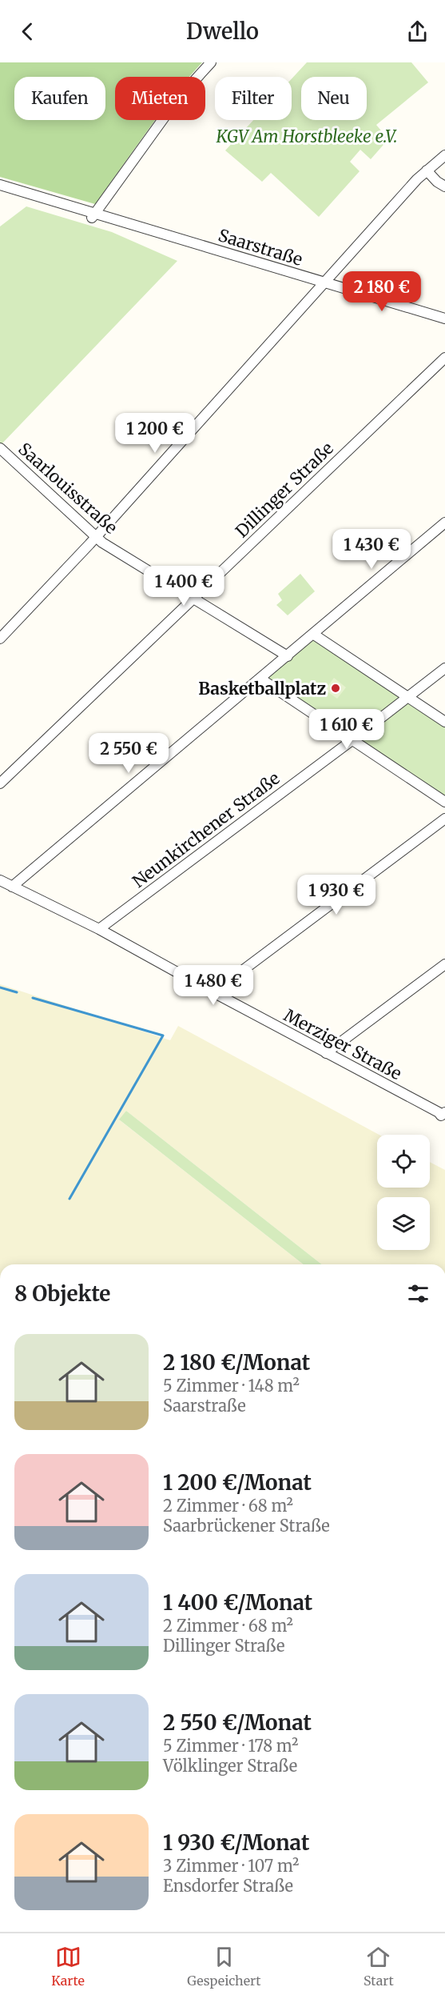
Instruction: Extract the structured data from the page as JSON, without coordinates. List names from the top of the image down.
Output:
{
  "streets": {
    "street": [
      "Saarstraße",
      "Saarlouisstraße",
      "Dillinger Straße",
      "Neunkirchener Straße",
      "Merziger Straße"
    ]
  },
  "crossings": [
    ["Saarlouisstraße", "Dillinger Straße"],
    ["Neunkirchener Straße", "Merziger Straße"]
  ],
  "parks": ["KGV Am Horstbleeke e.V."],
  "places": ["Basketballplatz"],
  "page": {
    "header": "Dwello",
    "chip": [
      "Kaufen",
      "Mieten",
      "Filter",
      "Neu"
    ],
    "price": [
      "2 180 €",
      "1 200 €",
      "1 430 €",
      "1 400 €",
      "1 610 €",
      "2 550 €",
      "1 930 €",
      "1 480 €"
    ],
    "heading": "8 Objekte",
    "list": [
      {
        "name": "2 180 €/Monat",
        "note": "5 Zimmer · 148 m² · Saarstraße"
      },
      {
        "name": "1 200 €/Monat",
        "note": "2 Zimmer · 68 m² · Saarbrückener Straße"
      },
      {
        "name": "1 400 €/Monat",
        "note": "2 Zimmer · 68 m² · Dillinger Straße"
      },
      {
        "name": "2 550 €/Monat",
        "note": "5 Zimmer · 178 m² · Völklinger Straße"
      },
      {
        "name": "1 930 €/Monat",
        "note": "3 Zimmer · 107 m² · Ensdorfer Straße"
      }
    ],
    "tabs": ["Karte", "Gespeichert", "Start"]
  }
}
